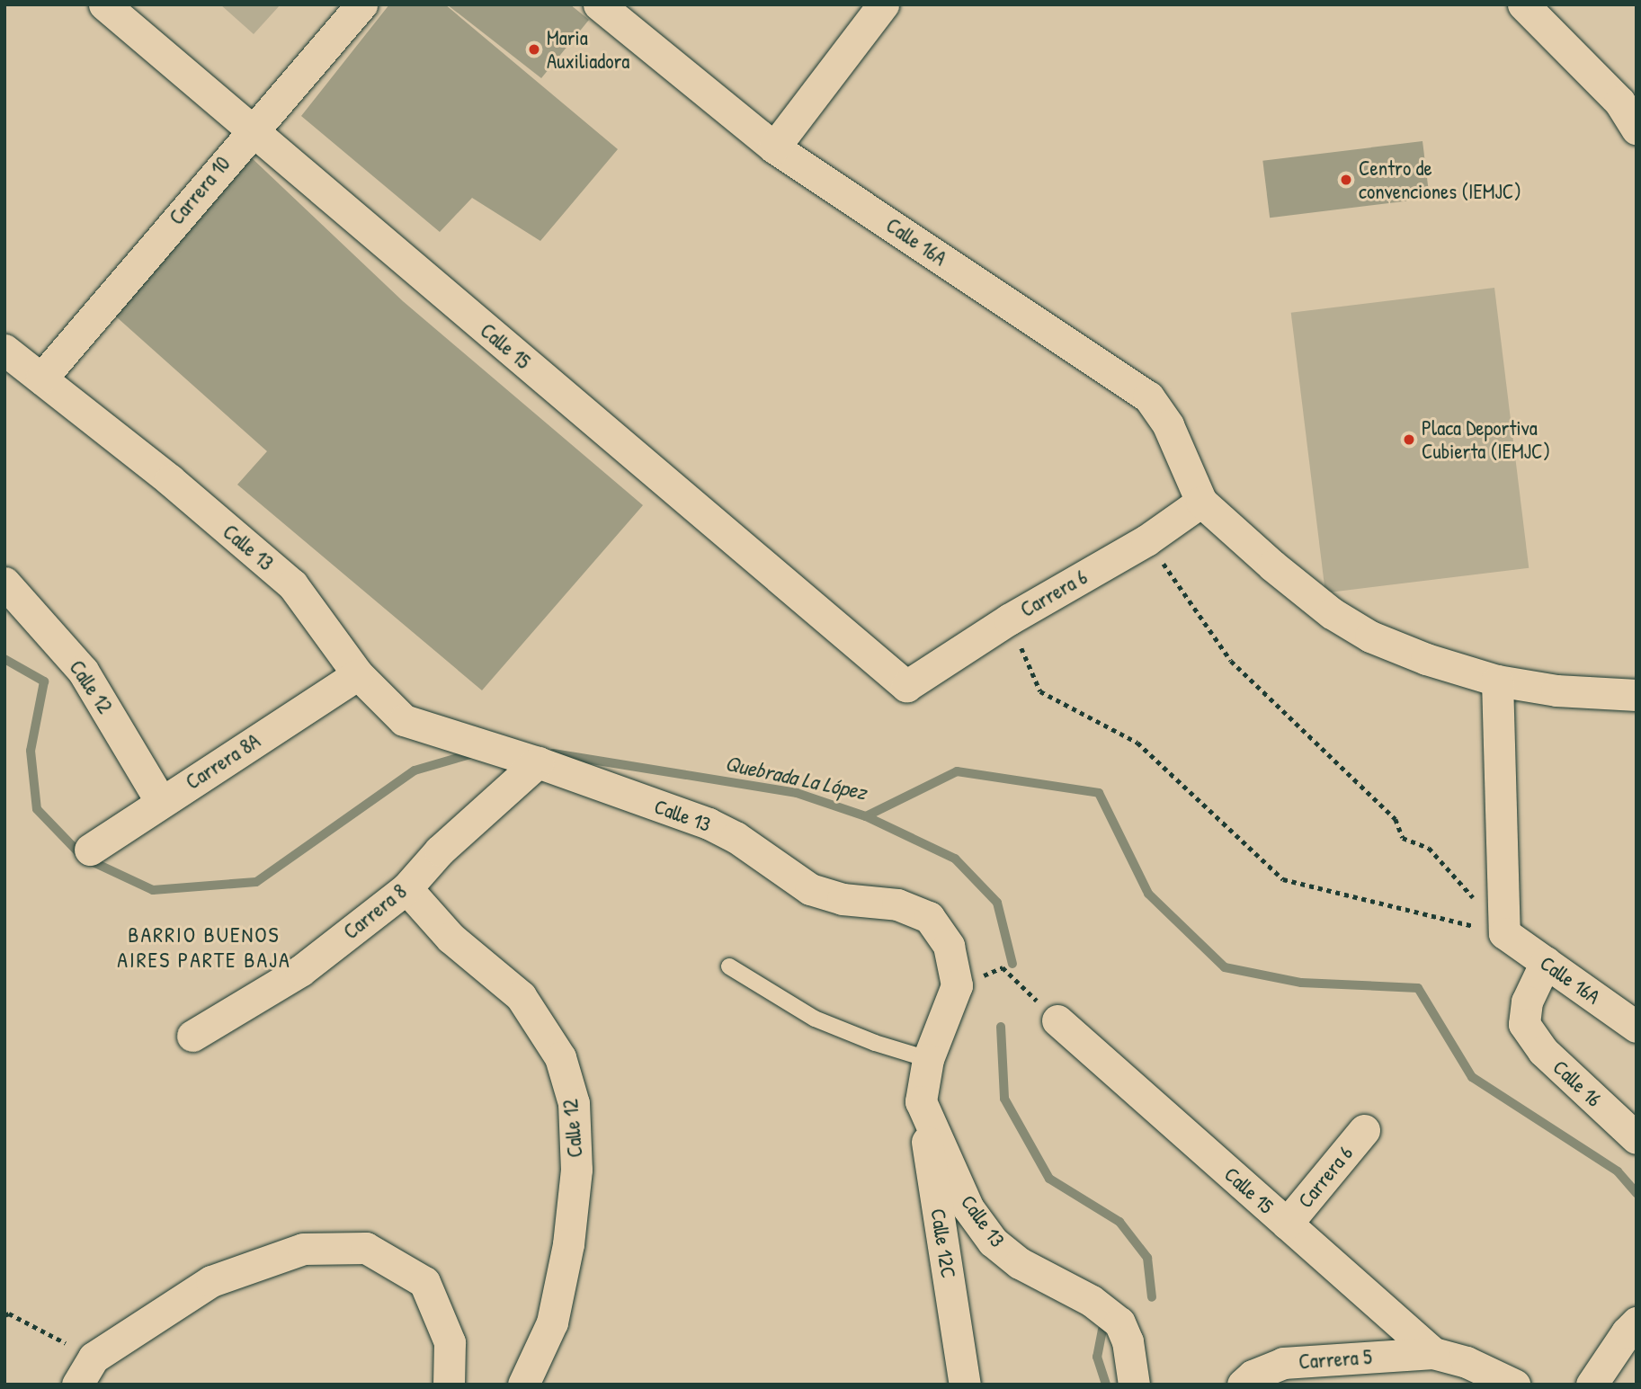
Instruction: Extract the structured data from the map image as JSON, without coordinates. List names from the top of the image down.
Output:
{
  "streets": {
    "street": [
      "Carrera 10",
      "Calle 16A",
      "Calle 15",
      "Calle 13",
      "Carrera 6",
      "Calle 12",
      "Carrera 8A",
      "Carrera 8",
      "Calle 16",
      "Calle 12C",
      "Carrera 5"
    ]
  },
  "crossings": [
    ["Carrera 10", "Calle 15"],
    ["Carrera 10", "Calle 13"],
    ["Calle 16A", "Carrera 6"],
    ["Calle 16A", "Calle 16"],
    ["Calle 15", "Carrera 6"],
    ["Calle 15", "Carrera 5"],
    ["Calle 13", "Carrera 8A"],
    ["Calle 13", "Carrera 8"],
    ["Calle 13", "Calle 12C"],
    ["Calle 12", "Carrera 8A"],
    ["Calle 12", "Carrera 8"]
  ],
  "districts": ["BARRIO BUENOS AIRES PARTE BAJA"],
  "water": ["Quebrada La López"],
  "places": ["Maria Auxiliadora", "Centro de convenciones (IEMJC)", "Placa Deportiva Cubierta (IEMJC)"]
}
